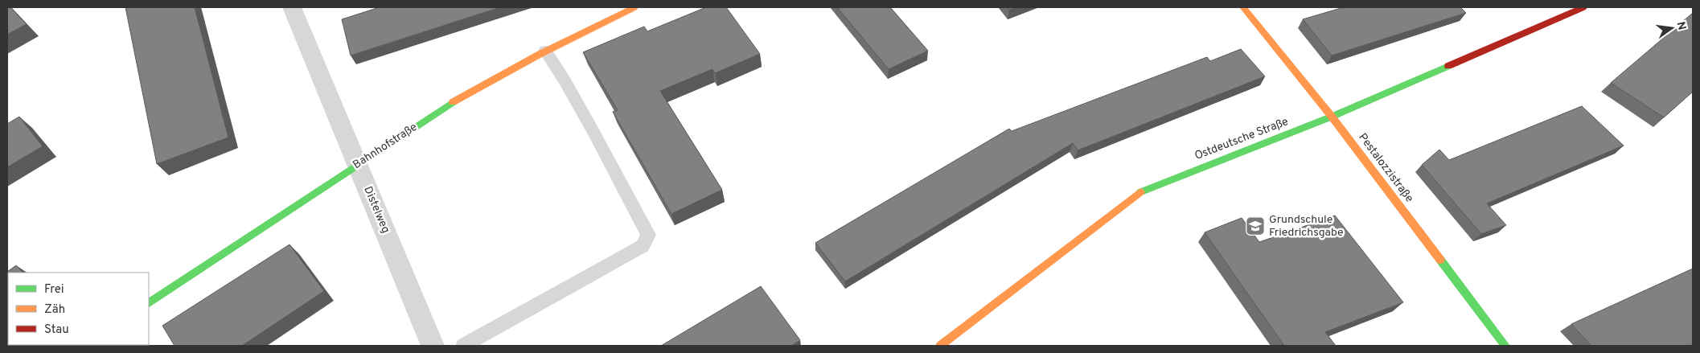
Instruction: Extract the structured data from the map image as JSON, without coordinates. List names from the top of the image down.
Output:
{
  "streets": {
    "street": [
      "Ostdeutsche Straße",
      "Bahnhofstraße",
      "Pestalozzistraße",
      "Distelweg"
    ]
  },
  "crossings": [
    ["Ostdeutsche Straße", "Pestalozzistraße"],
    ["Bahnhofstraße", "Distelweg"]
  ],
  "places": {
    "school or university": ["Grundschule Friedrichsgabe"]
  },
  "legend": ["Frei", "Zäh", "Stau"],
  "north": "right"
}
